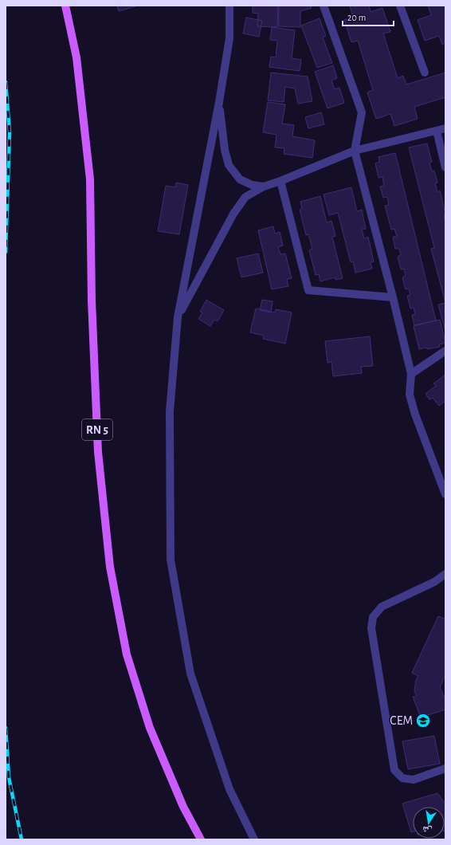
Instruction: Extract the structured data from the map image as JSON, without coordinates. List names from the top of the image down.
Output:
{
  "streets": {
    "main road": ["RN 5"]
  },
  "places": {
    "school or university": ["CEM"]
  },
  "scale_bar": "20 m",
  "north": "bottom"
}
